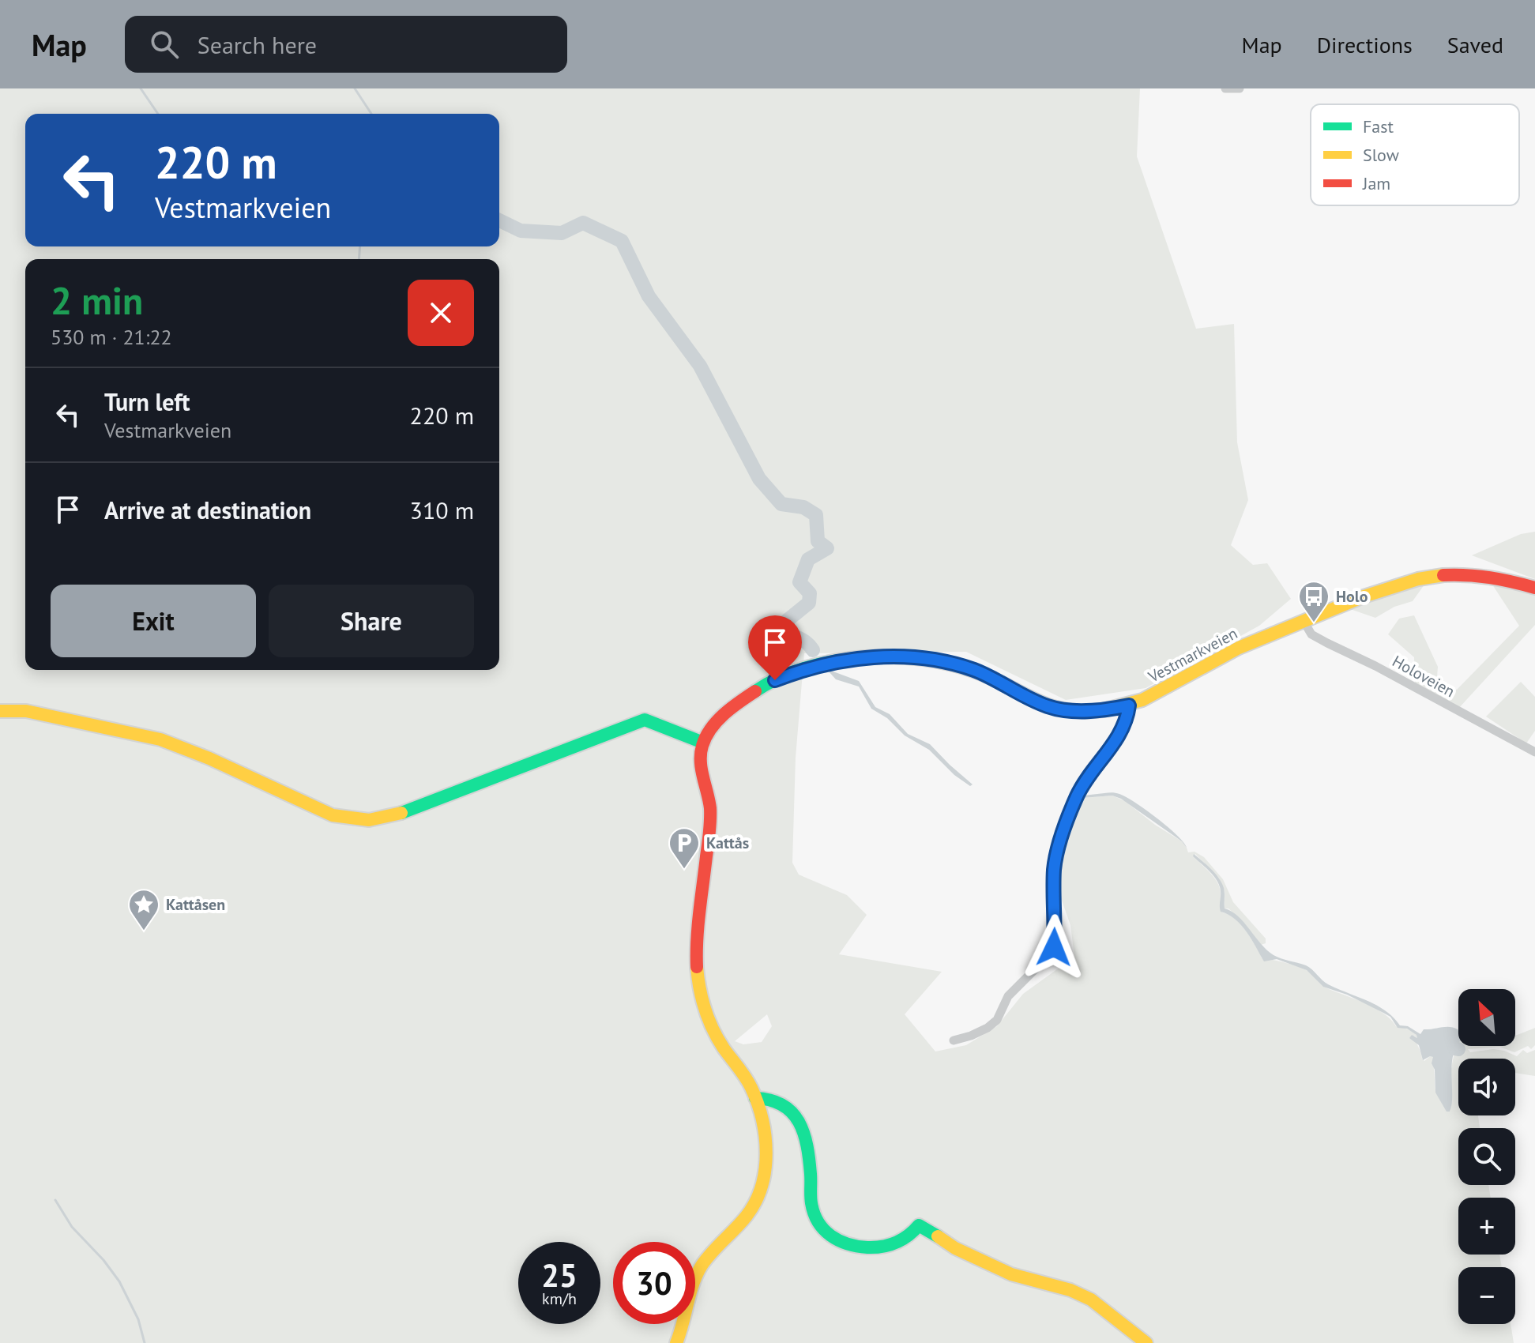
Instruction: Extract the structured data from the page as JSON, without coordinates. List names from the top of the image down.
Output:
{
  "streets": {
    "street": ["Vestmarkveien", "Holoveien"]
  },
  "crossings": [
    ["Vestmarkveien", "Holoveien"]
  ],
  "places": {
    "bus stop": ["Holo"],
    "parking": ["Kattås"],
    "place": ["Kattåsen"]
  },
  "legend": ["Fast", "Slow", "Jam"],
  "north": "top left",
  "page": {
    "header": "Map",
    "search": "Search here",
    "nav": ["Map", "Directions", "Saved"],
    "turn": ["220 m", "Vestmarkveien"],
    "heading": ["2 min", "530 m · 21:22"],
    "list": [
      {
        "name": "Turn left",
        "note": "Vestmarkveien",
        "value": "220 m"
      },
      {
        "name": "Arrive at destination",
        "value": "310 m"
      }
    ],
    "buttons": ["Exit", "Share"],
    "map_buttons": ["+", "−"],
    "speed": "25 km/h",
    "limit": "30"
  }
}
